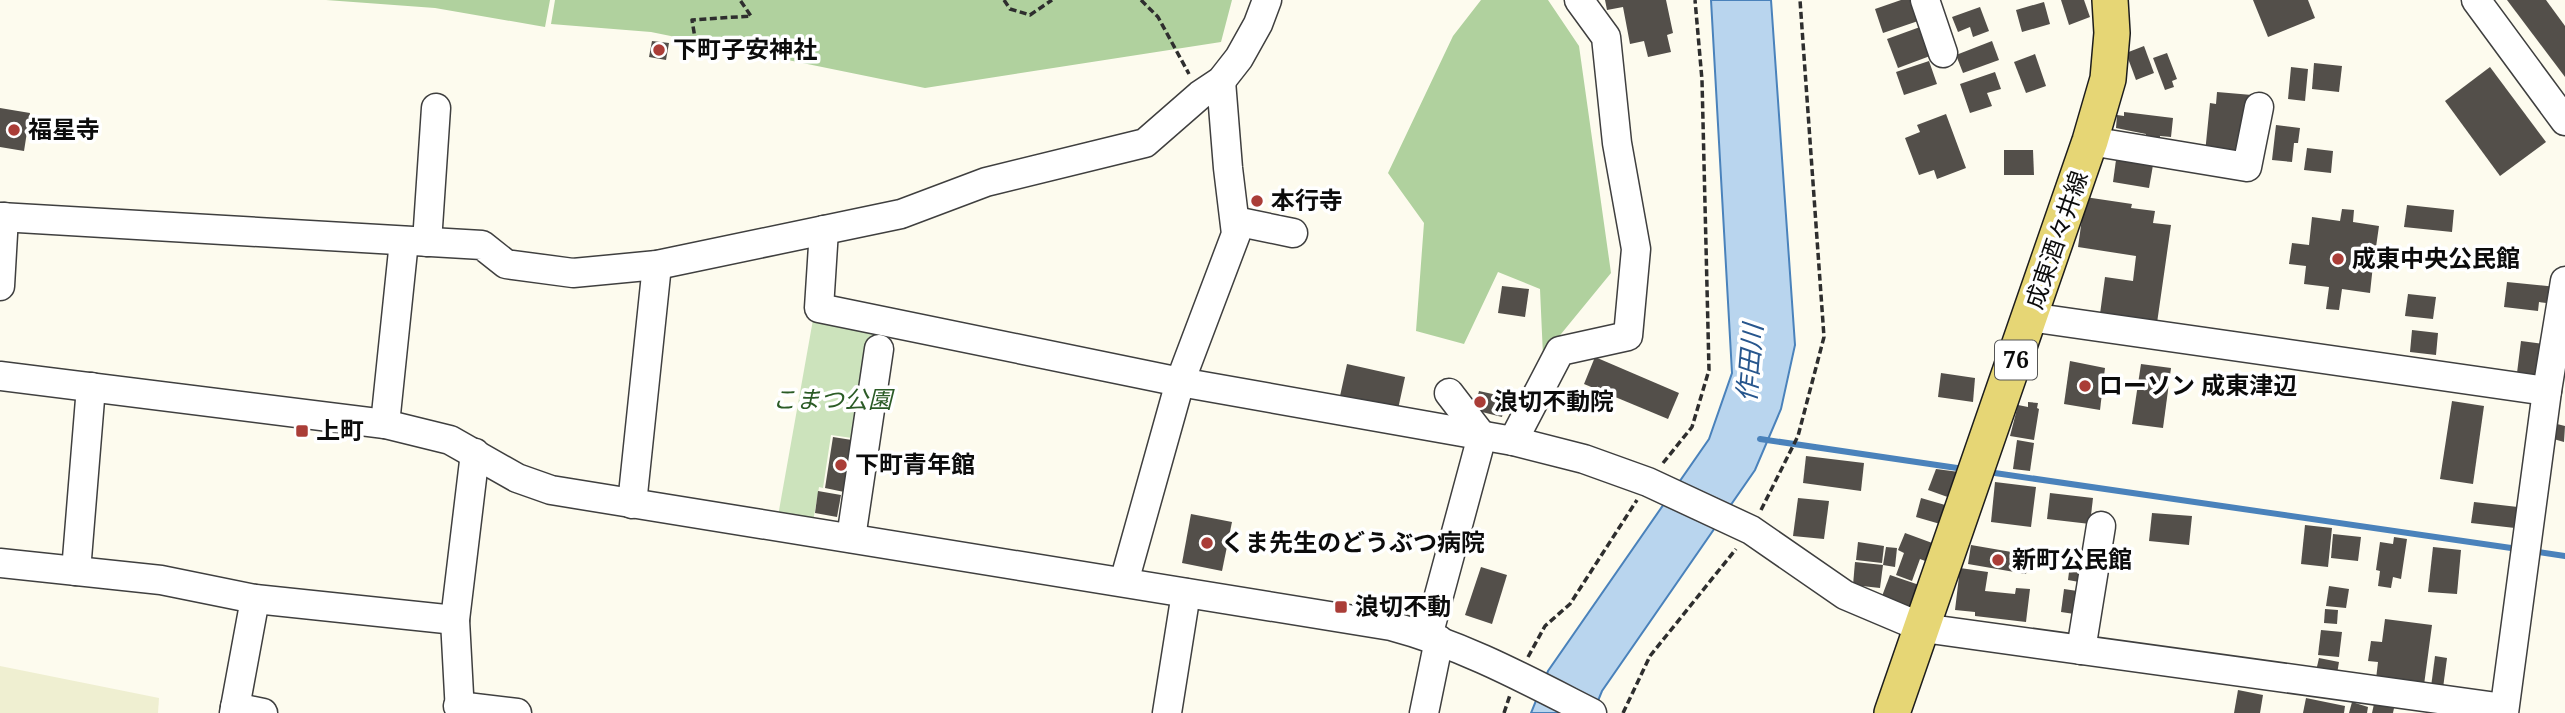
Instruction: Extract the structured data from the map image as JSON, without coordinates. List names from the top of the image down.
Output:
{
  "streets": {
    "main road": ["成東酒々井線", "76"]
  },
  "water": ["作田川"],
  "parks": ["こまつ公園"],
  "places": {
    "other": [
      "下町子安神社",
      "福星寺",
      "本行寺",
      "成東中央公民館",
      "ローソン 成東津辺",
      "浪切不動院",
      "下町青年館",
      "くま先生のどうぶつ病院",
      "新町公民館"
    ],
    "transit": ["上町", "浪切不動"]
  }
}
